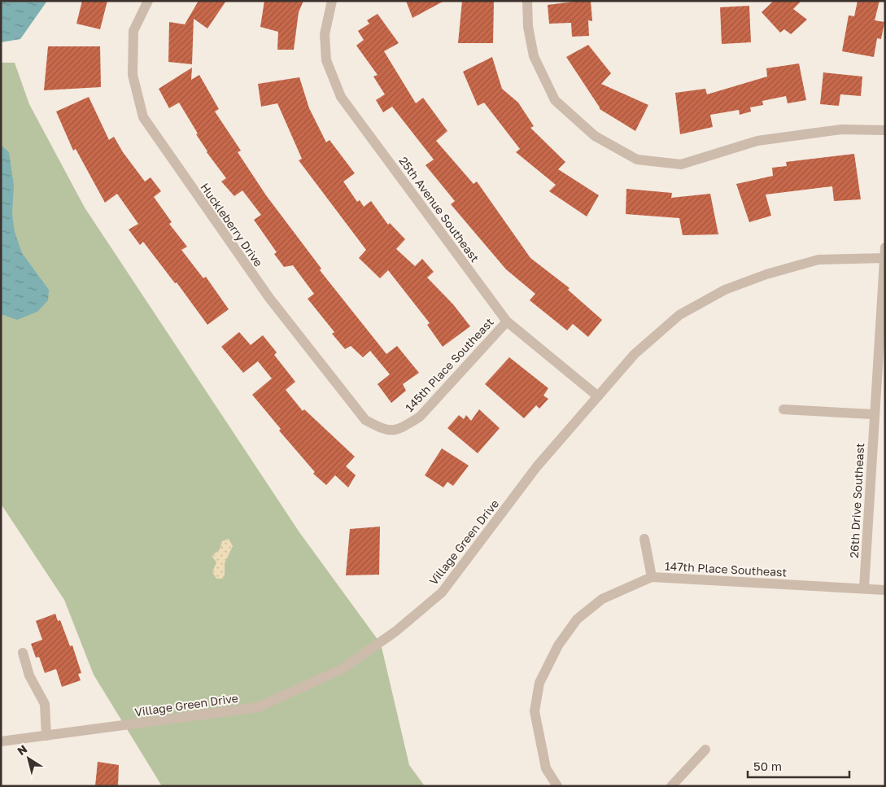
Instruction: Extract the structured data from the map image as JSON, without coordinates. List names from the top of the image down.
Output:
{
  "streets": {
    "street": [
      "25th Avenue Southeast",
      "Huckleberry Drive",
      "145th Place Southeast",
      "26th Drive Southeast",
      "Village Green Drive",
      "147th Place Southeast"
    ]
  },
  "crossings": [
    ["25th Avenue Southeast", "145th Place Southeast"],
    ["25th Avenue Southeast", "Village Green Drive"],
    ["Huckleberry Drive", "145th Place Southeast"],
    ["26th Drive Southeast", "Village Green Drive"],
    ["26th Drive Southeast", "147th Place Southeast"]
  ],
  "scale_bar": "50 m",
  "north": "top left"
}
